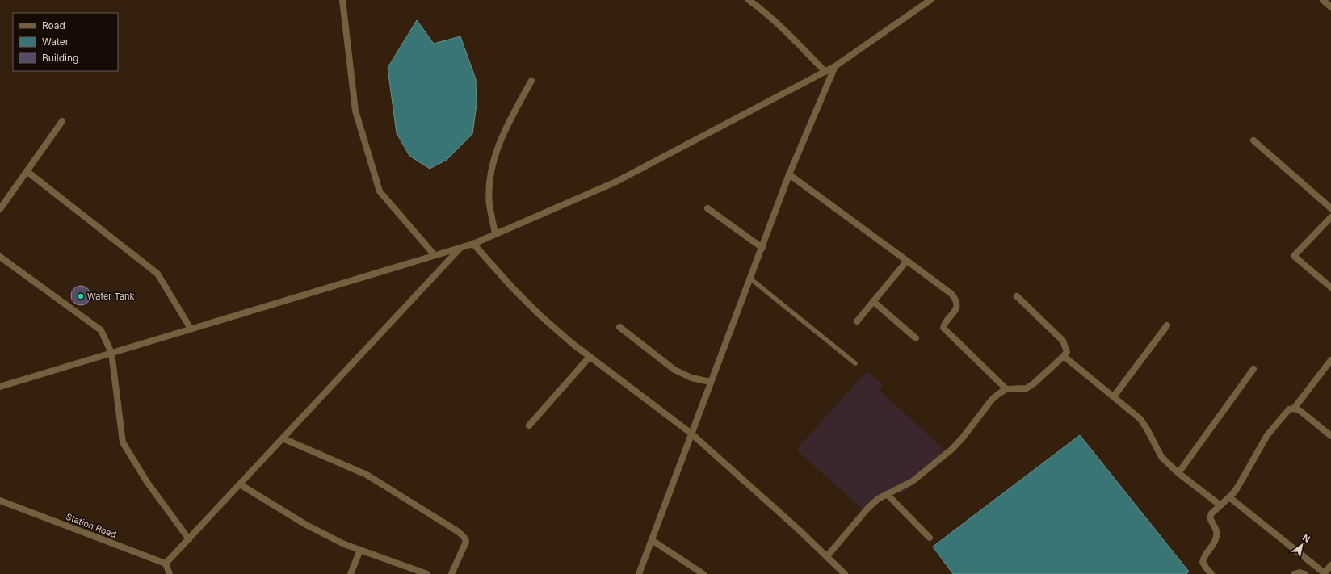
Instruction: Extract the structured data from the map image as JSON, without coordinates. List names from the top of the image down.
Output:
{
  "streets": {
    "street": ["Station Road"]
  },
  "places": ["Water Tank"],
  "legend": ["Road", "Water", "Building"],
  "north": "top right"
}
